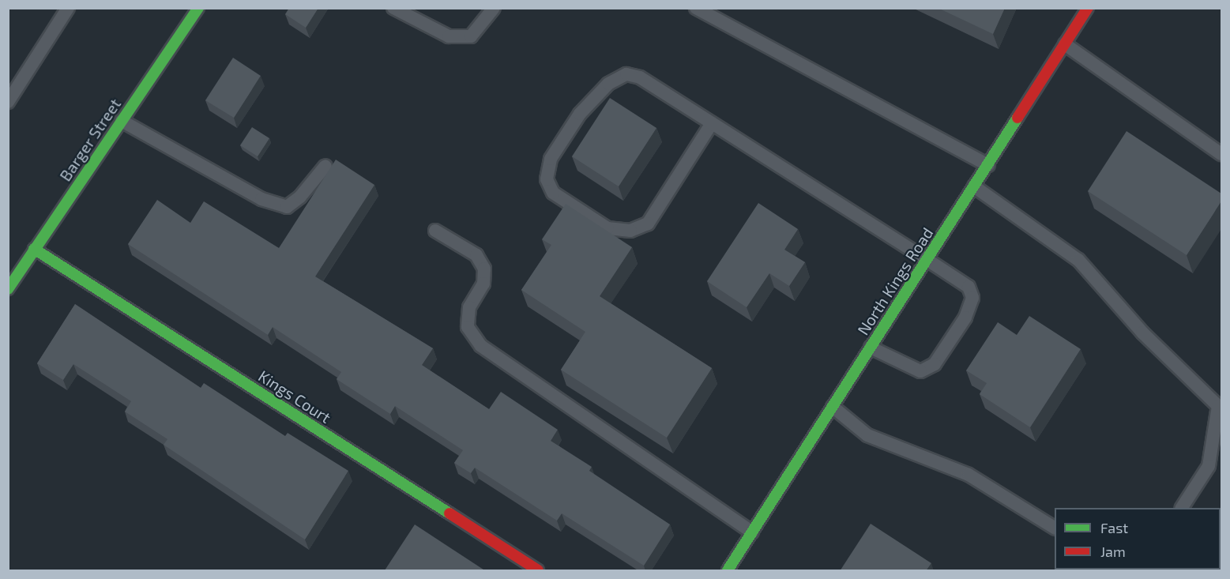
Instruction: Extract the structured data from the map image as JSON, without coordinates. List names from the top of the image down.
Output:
{
  "streets": {
    "street": ["Barger Street", "North Kings Road", "Kings Court"]
  },
  "crossings": [
    ["Barger Street", "Kings Court"]
  ],
  "legend": ["Fast", "Jam"]
}
